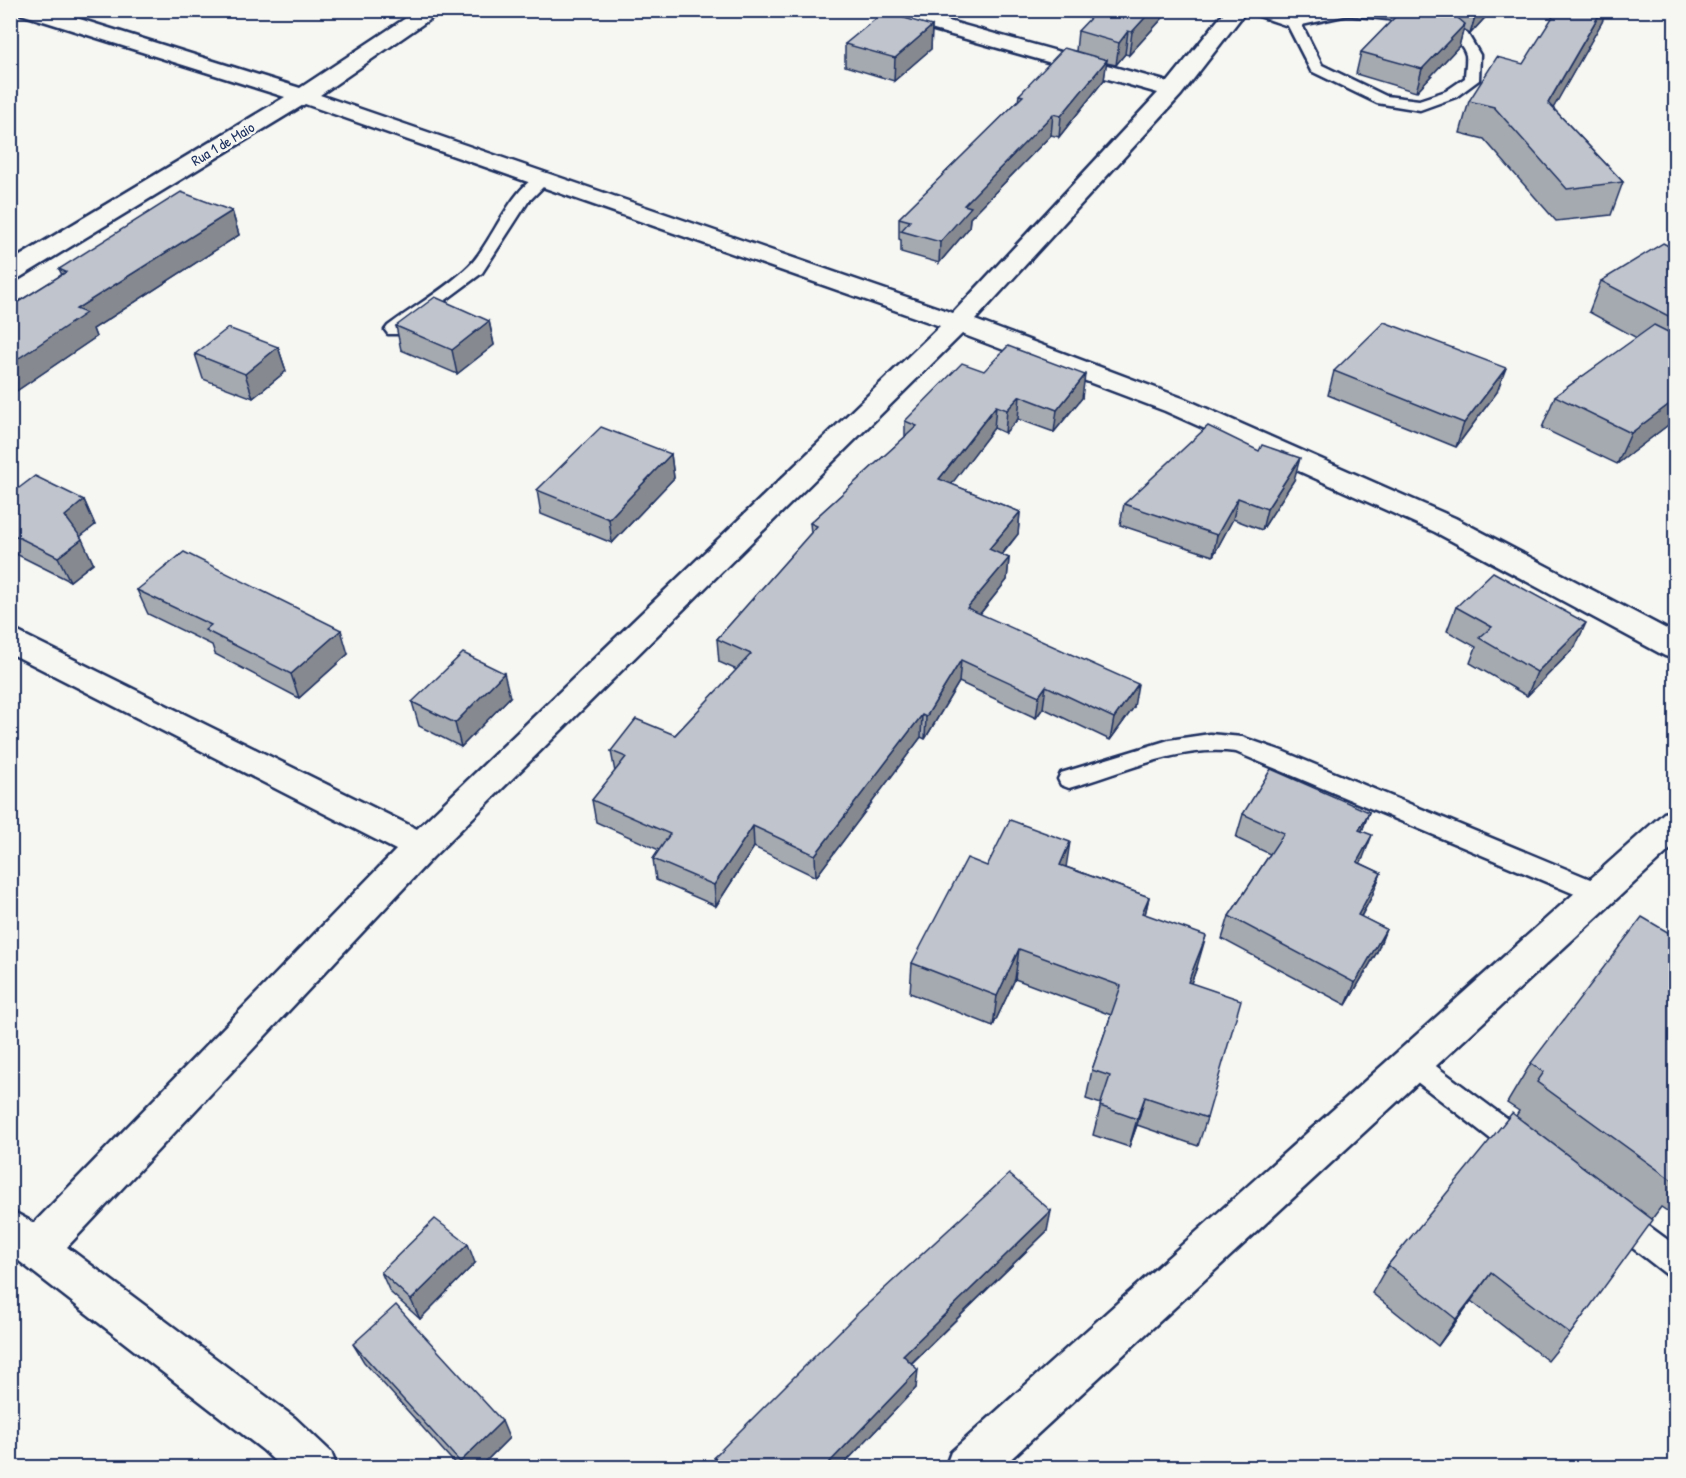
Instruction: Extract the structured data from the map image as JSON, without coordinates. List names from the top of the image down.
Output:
{
  "streets": {
    "street": ["Rua 1 de Maio"]
  }
}
